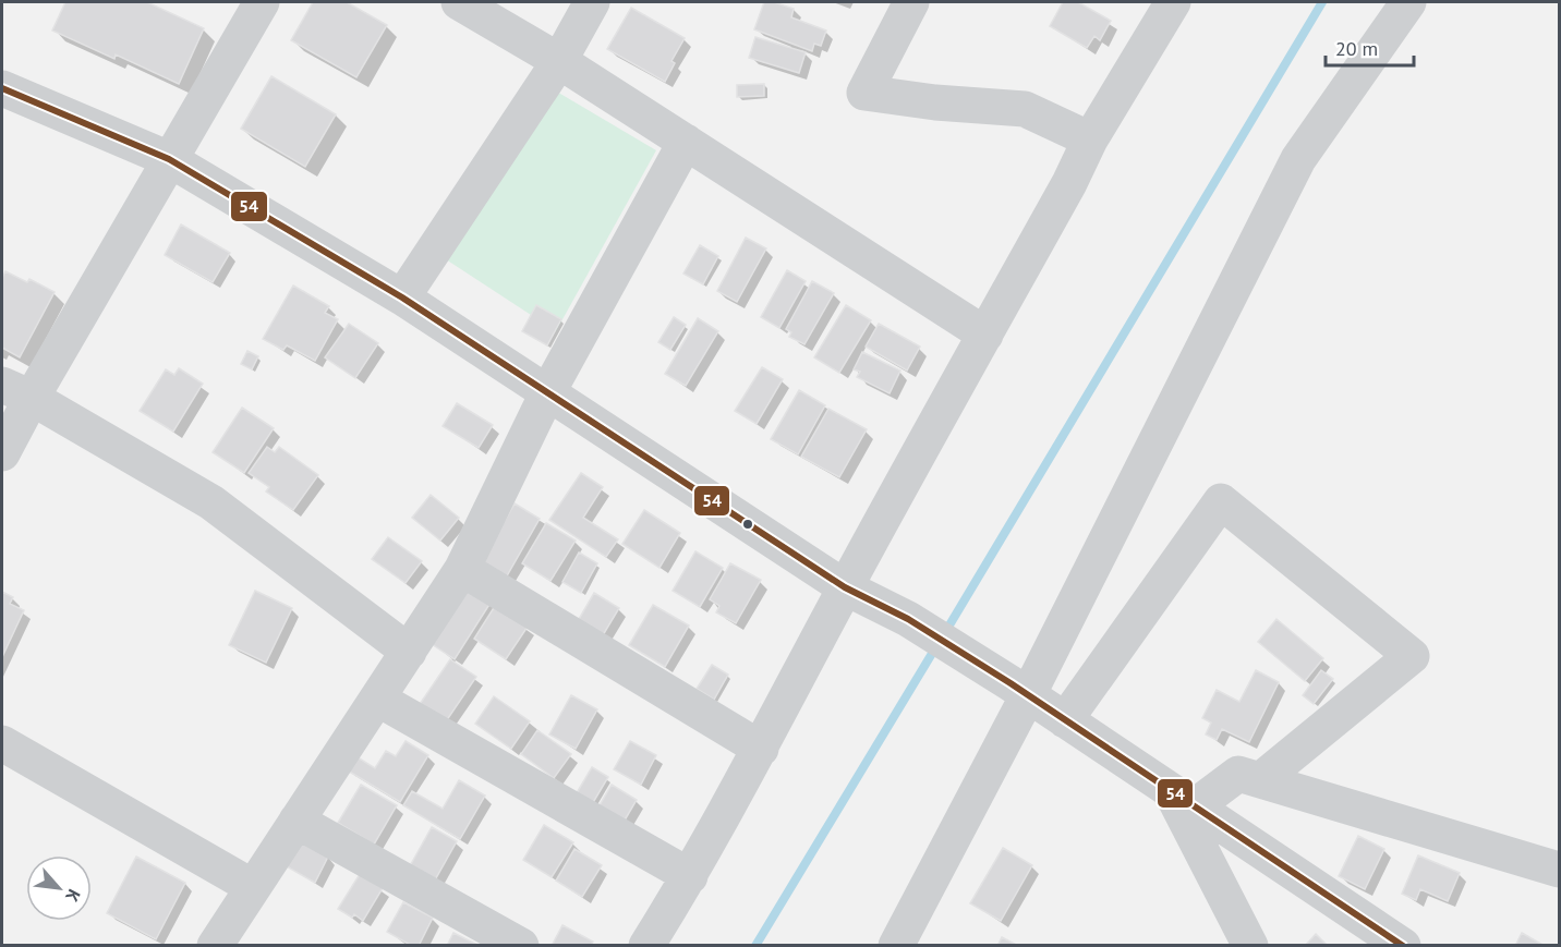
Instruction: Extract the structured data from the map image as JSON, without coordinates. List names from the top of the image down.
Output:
{
  "lines": ["transit line 54"],
  "scale_bar": "20 m",
  "north": "bottom right"
}
